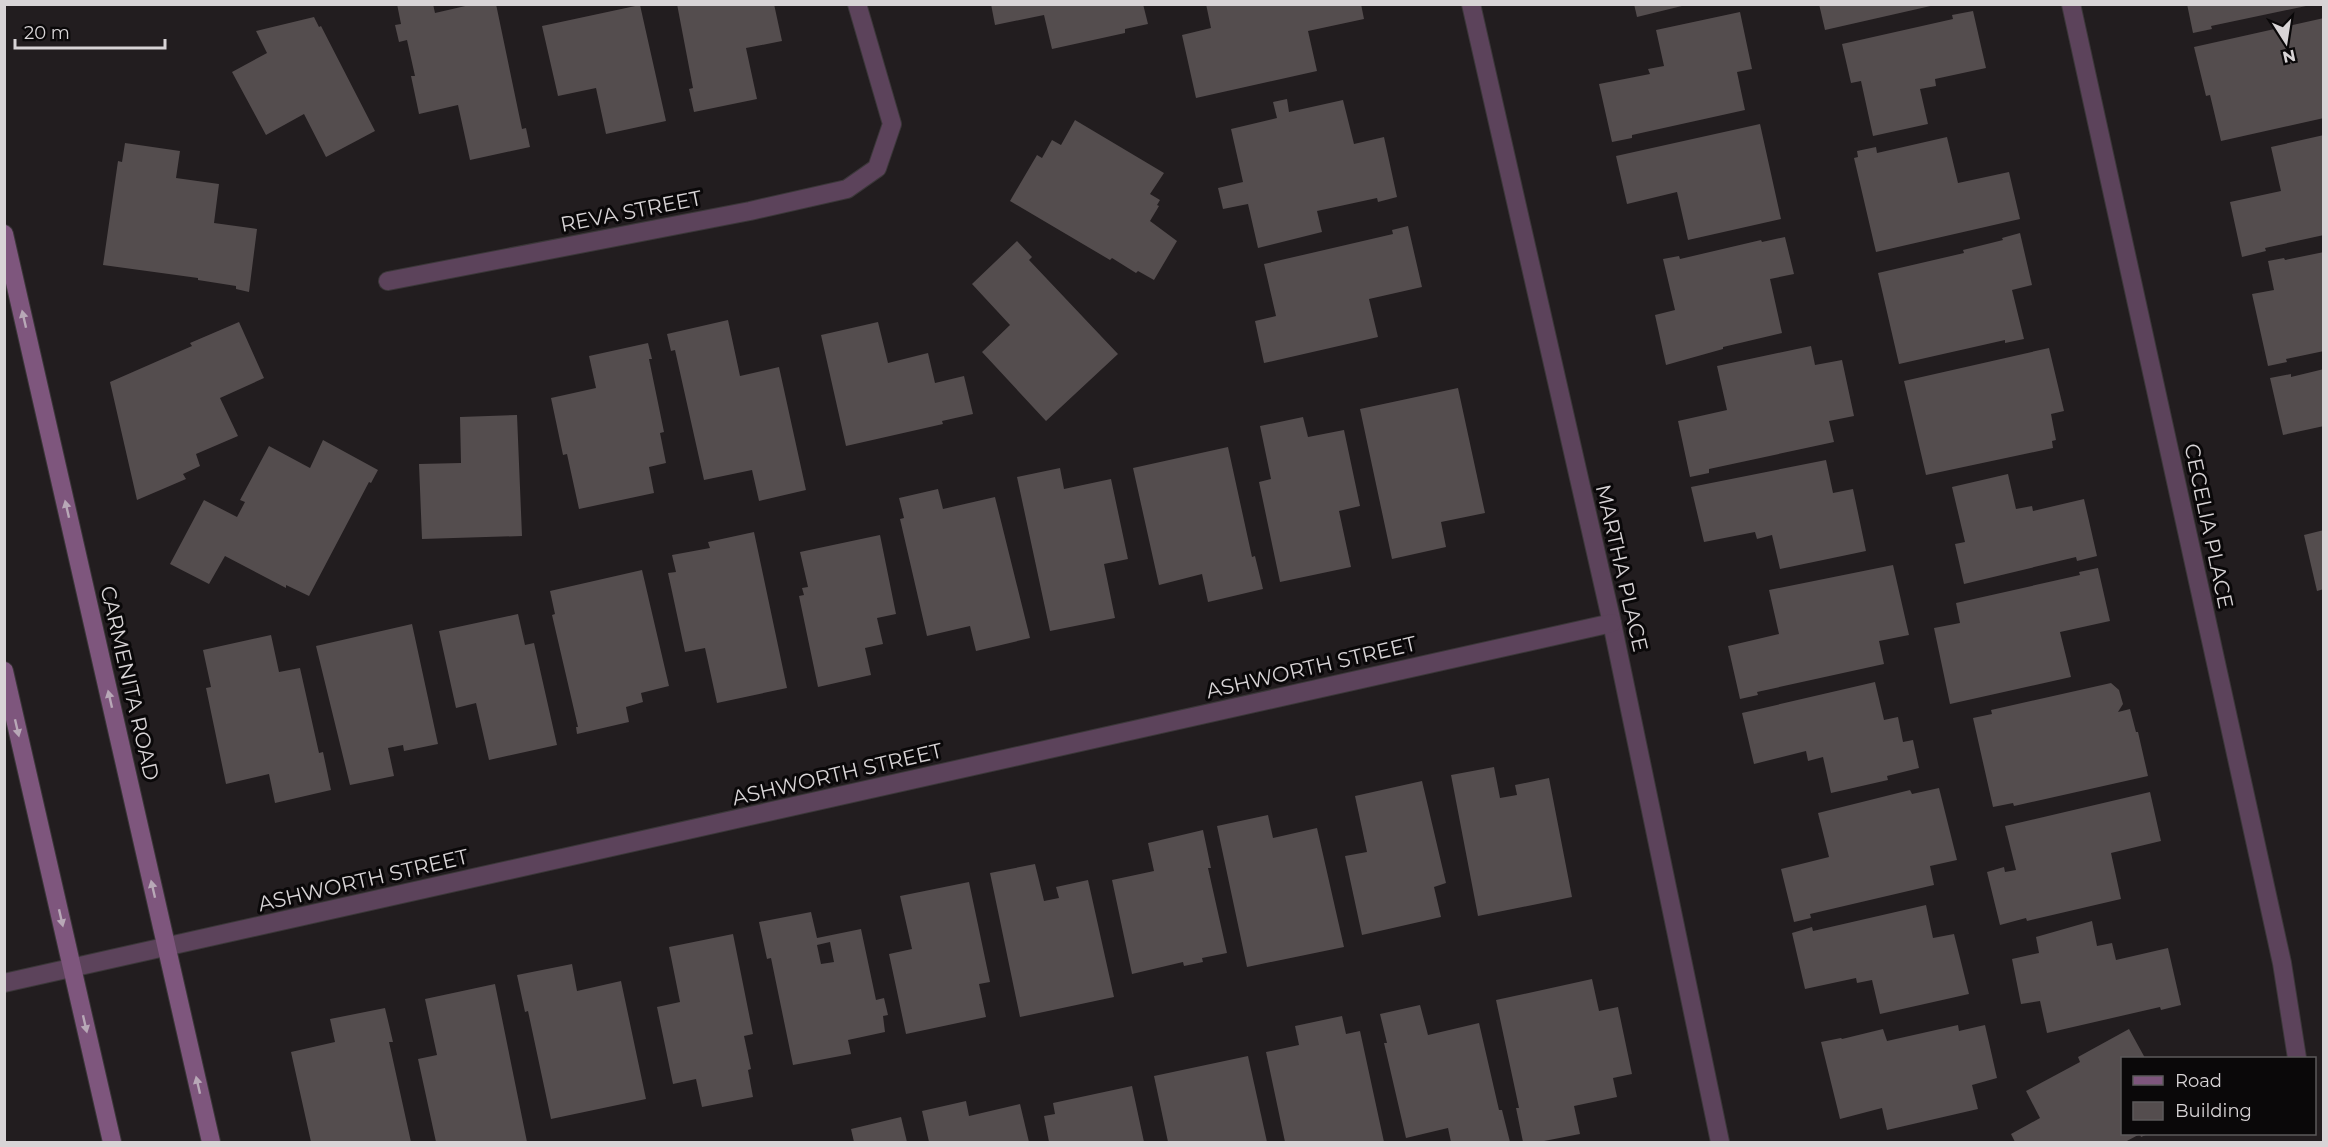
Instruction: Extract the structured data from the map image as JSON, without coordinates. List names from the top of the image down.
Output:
{
  "streets": {
    "main road": ["CARMENITA ROAD"],
    "street": [
      "REVA STREET",
      "CECELIA PLACE",
      "MARTHA PLACE",
      "ASHWORTH STREET"
    ]
  },
  "crossings": [
    ["MARTHA PLACE", "ASHWORTH STREET"],
    ["ASHWORTH STREET", "CARMENITA ROAD"]
  ],
  "legend": ["Road", "Building"],
  "scale_bar": "20 m",
  "north": "bottom"
}
